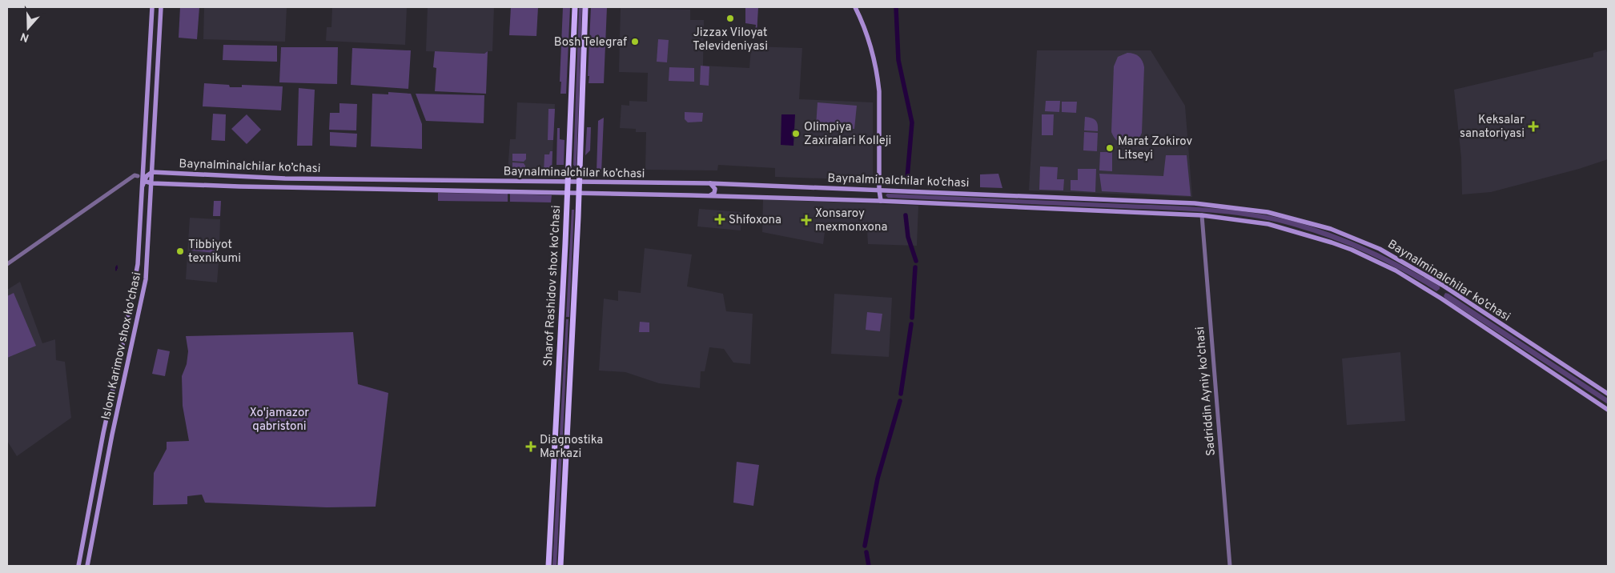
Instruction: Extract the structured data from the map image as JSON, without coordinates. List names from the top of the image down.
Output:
{
  "streets": {
    "main road": ["Baynalminalchilar ko’chasi", "Sharof Rashidov shox ko'chasi", "Islom Karimov shox ko'chasi"],
    "street": ["Sadriddin Ayniy ko'chasi"]
  },
  "crossings": [
    ["Baynalminalchilar ko’chasi", "Sharof Rashidov shox ko'chasi"],
    ["Baynalminalchilar ko’chasi", "Islom Karimov shox ko'chasi"],
    ["Baynalminalchilar ko’chasi", "Sadriddin Ayniy ko'chasi"]
  ],
  "parks": ["Xo'jamazor qabristoni"],
  "places": {
    "other": [
      "Jizzax Viloyat Televideniyasi",
      "Bosh Telegraf",
      "Olimpiya Zaxiralari Kolleji",
      "Marat Zokirov Litseyi",
      "Tibbiyot texnikumi"
    ],
    "health": [
      "Keksalar sanatoriyasi",
      "Shifoxona",
      "Xonsaroy mexmonxona",
      "Diagnostika Markazi"
    ]
  },
  "north": "bottom"
}
